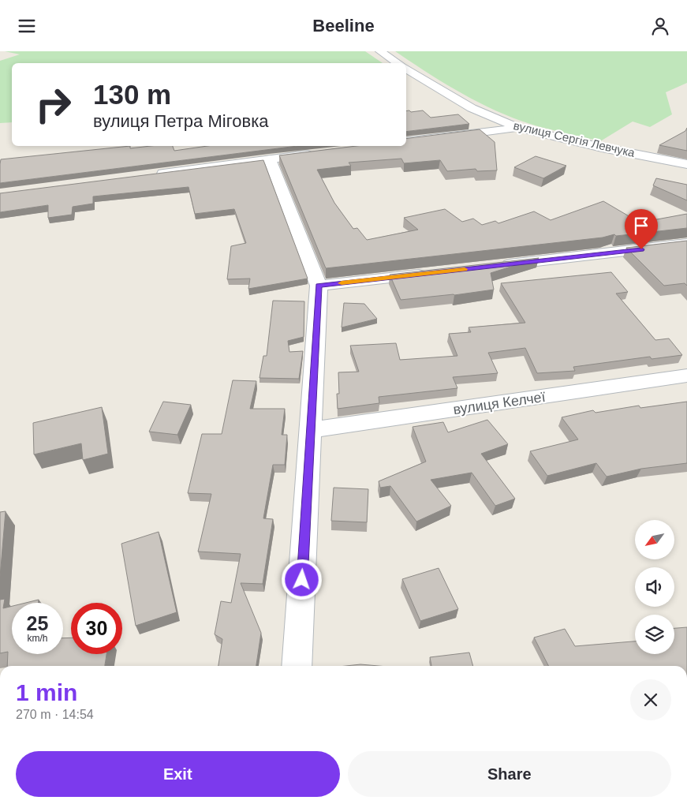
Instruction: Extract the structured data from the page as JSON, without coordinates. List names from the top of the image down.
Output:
{
  "streets": {
    "street": ["вулиця Сергія Левчука", "вулиця Келчеї"]
  },
  "north": "bottom left",
  "page": {
    "header": "Beeline",
    "turn": ["130 m", "вулиця Петра Міговка"],
    "speed": "25 km/h",
    "limit": "30",
    "heading": ["1 min", "270 m · 14:54"],
    "buttons": ["Exit", "Share"]
  }
}
